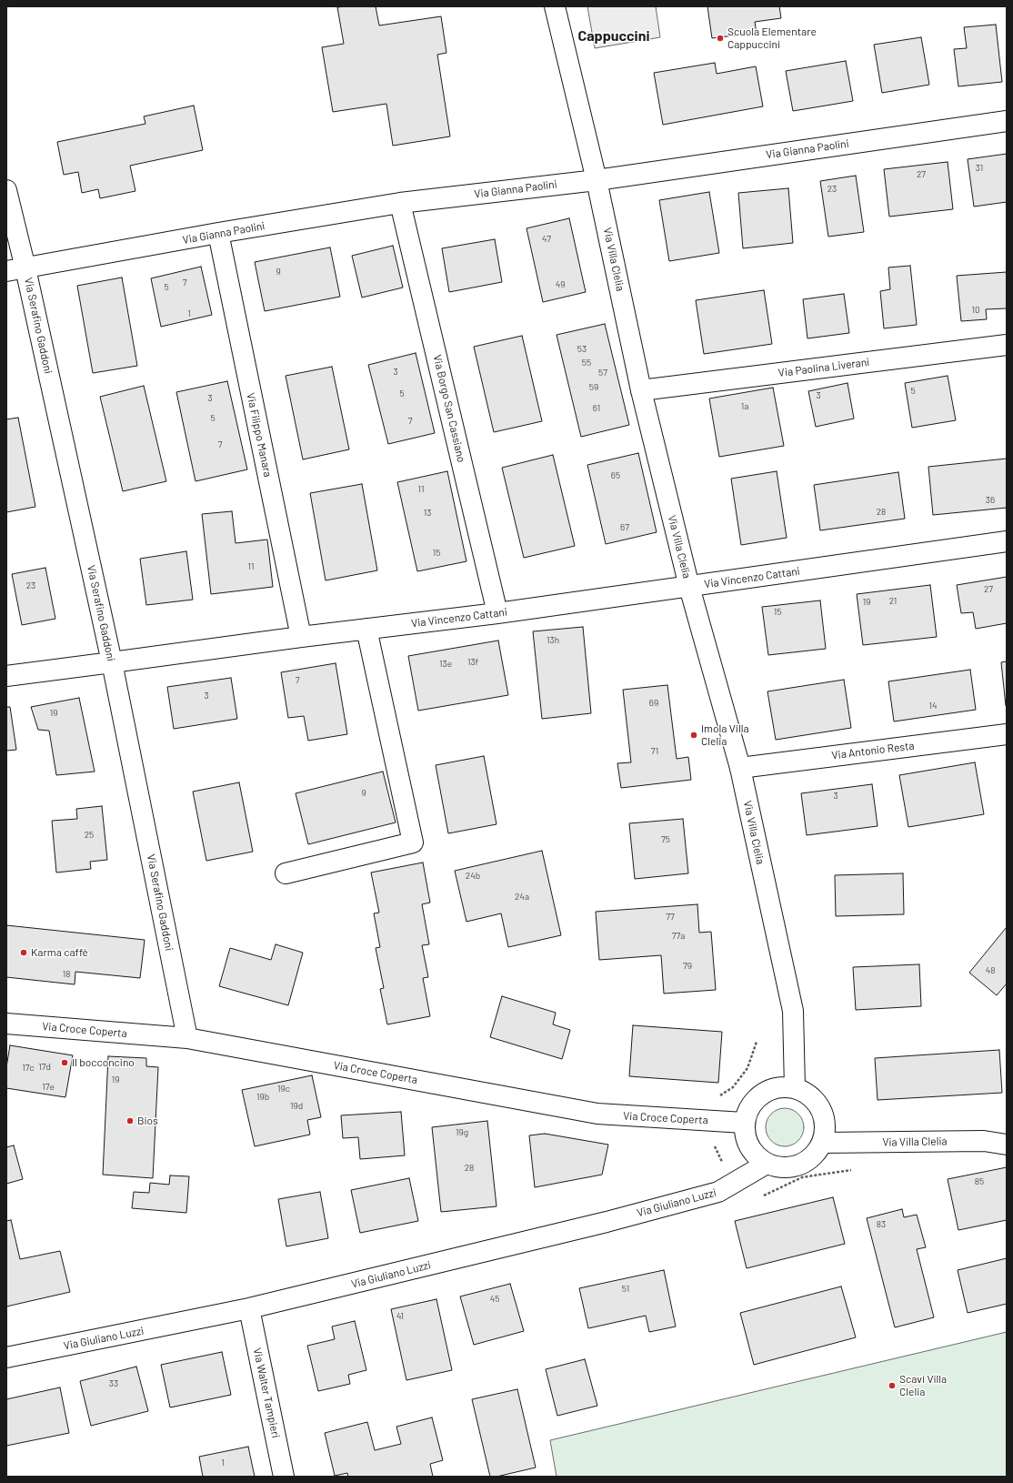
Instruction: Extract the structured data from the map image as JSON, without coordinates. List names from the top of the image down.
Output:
{
  "streets": {
    "street": [
      "Via Gianna Paolini",
      "Via Villa Clelia",
      "Via Serafino Gaddoni",
      "Via Paolina Liverani",
      "Via Borgo San Cassiano",
      "Via Filippo Manara",
      "Via Vincenzo Cattani",
      "Via Antonio Resta",
      "Via Croce Coperta",
      "Via Giuliano Luzzi",
      "Via Walter Tampieri"
    ]
  },
  "crossings": [
    ["Via Gianna Paolini", "Via Villa Clelia"],
    ["Via Gianna Paolini", "Via Serafino Gaddoni"],
    ["Via Gianna Paolini", "Via Borgo San Cassiano"],
    ["Via Gianna Paolini", "Via Filippo Manara"],
    ["Via Villa Clelia", "Via Paolina Liverani"],
    ["Via Villa Clelia", "Via Vincenzo Cattani"],
    ["Via Villa Clelia", "Via Antonio Resta"],
    ["Via Villa Clelia", "Via Croce Coperta"],
    ["Via Villa Clelia", "Via Giuliano Luzzi"],
    ["Via Serafino Gaddoni", "Via Vincenzo Cattani"],
    ["Via Serafino Gaddoni", "Via Croce Coperta"],
    ["Via Borgo San Cassiano", "Via Vincenzo Cattani"],
    ["Via Filippo Manara", "Via Vincenzo Cattani"],
    ["Via Croce Coperta", "Via Giuliano Luzzi"],
    ["Via Giuliano Luzzi", "Via Walter Tampieri"]
  ],
  "districts": ["Cappuccini"],
  "places": [
    "Scuola Elementare Cappuccini",
    "Imola Villa Clelia",
    "Karma caffè",
    "Il bocconcino",
    "Bios",
    "Scavi Villa Clelia"
  ],
  "house_numbers": [
    "31",
    "27",
    "23",
    "47",
    "9",
    "7",
    "49",
    "5",
    "10",
    "1",
    "53",
    "55",
    "3",
    "57",
    "59",
    "5",
    "5",
    "3",
    "3",
    "1a",
    "61",
    "5",
    "7",
    "7",
    "65",
    "11",
    "36",
    "28",
    "13",
    "67",
    "15",
    "11",
    "23",
    "27",
    "21",
    "19",
    "15",
    "13h",
    "13f",
    "13e",
    "7",
    "3",
    "69",
    "14",
    "19",
    "71",
    "9",
    "3",
    "25",
    "75",
    "24b",
    "24a",
    "77",
    "77a",
    "79",
    "48",
    "18",
    "17d",
    "17c",
    "19",
    "17e",
    "19c",
    "19b",
    "19d",
    "19g",
    "28",
    "85",
    "83",
    "51",
    "45",
    "41",
    "33",
    "1"
  ]
}
